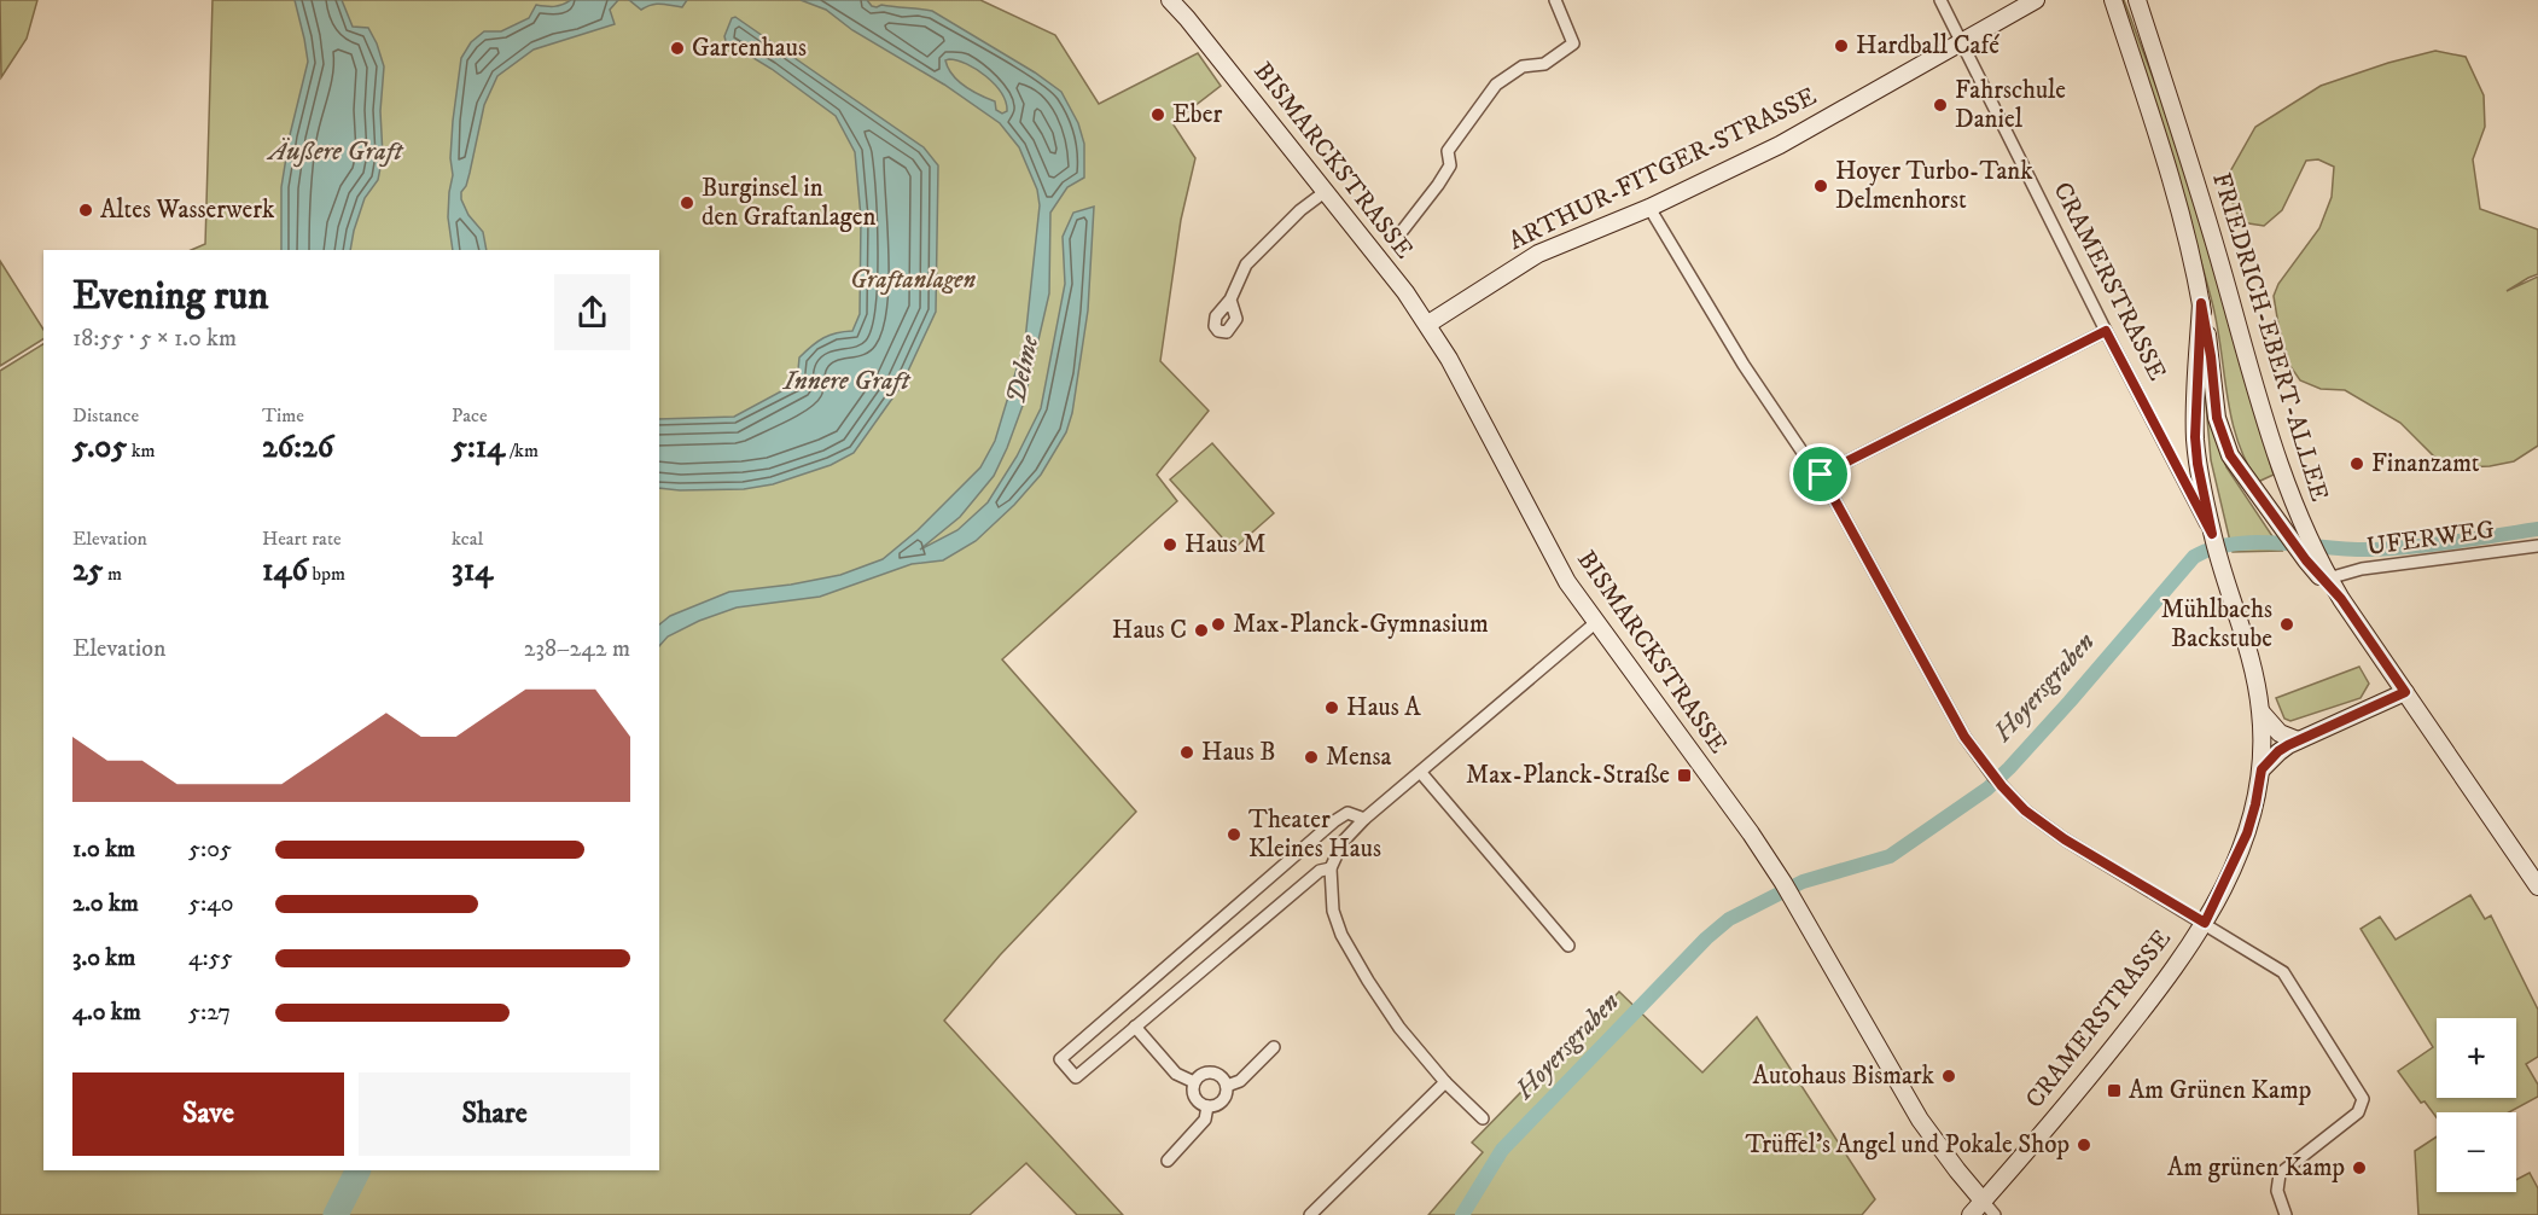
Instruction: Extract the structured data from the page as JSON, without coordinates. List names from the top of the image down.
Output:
{
  "streets": {
    "main road": [
      "BISMARCKSTRASSE",
      "ARTHUR-FITGER-STRASSE",
      "CRAMERSTRASSE",
      "FRIEDRICH-EBERT-ALLEE"
    ],
    "street": ["UFERWEG"]
  },
  "crossings": [
    ["BISMARCKSTRASSE", "ARTHUR-FITGER-STRASSE"],
    ["BISMARCKSTRASSE", "CRAMERSTRASSE"],
    ["ARTHUR-FITGER-STRASSE", "CRAMERSTRASSE"],
    ["FRIEDRICH-EBERT-ALLEE", "UFERWEG"]
  ],
  "water": [
    "Äußere Graft",
    "Delme",
    "Innere Graft",
    "Hoyersgraben"
  ],
  "parks": ["Graftanlagen"],
  "places": {
    "other": [
      "Hardball Café",
      "Gartenhaus",
      "Fahrschule Daniel",
      "Eber",
      "Hoyer Turbo-Tank Delmenhorst",
      "Burginsel in den Graftanlagen",
      "Altes Wasserwerk",
      "Finanzamt",
      "Haus M",
      "Max-Planck-Gymnasium",
      "Mühlbachs Backstube",
      "Haus C",
      "Haus A",
      "Haus B",
      "Mensa",
      "Theater Kleines Haus",
      "Autohaus Bismark",
      "Trüffel's Angel und Pokale Shop",
      "Am grünen Kamp"
    ],
    "transit": ["Max-Planck-Straße", "Am Grünen Kamp"]
  },
  "page": {
    "heading": ["Evening run", "18:55 · 5 × 1.0 km"],
    "stats": [
      ["Distance", "5.05 km"],
      ["Time", "26:26"],
      ["Pace", "5:14 /km"],
      ["Elevation", "25 m"],
      ["Heart rate", "146 bpm"],
      ["kcal", "314"]
    ],
    "chart": ["Elevation", "238–242 m"],
    "list": [
      {
        "name": "1.0 km",
        "note": "5:05"
      },
      {
        "name": "2.0 km",
        "note": "5:40"
      },
      {
        "name": "3.0 km",
        "note": "4:55"
      },
      {
        "name": "4.0 km",
        "note": "5:27"
      }
    ],
    "map_buttons": ["+", "−"],
    "buttons": ["Save", "Share"]
  }
}
